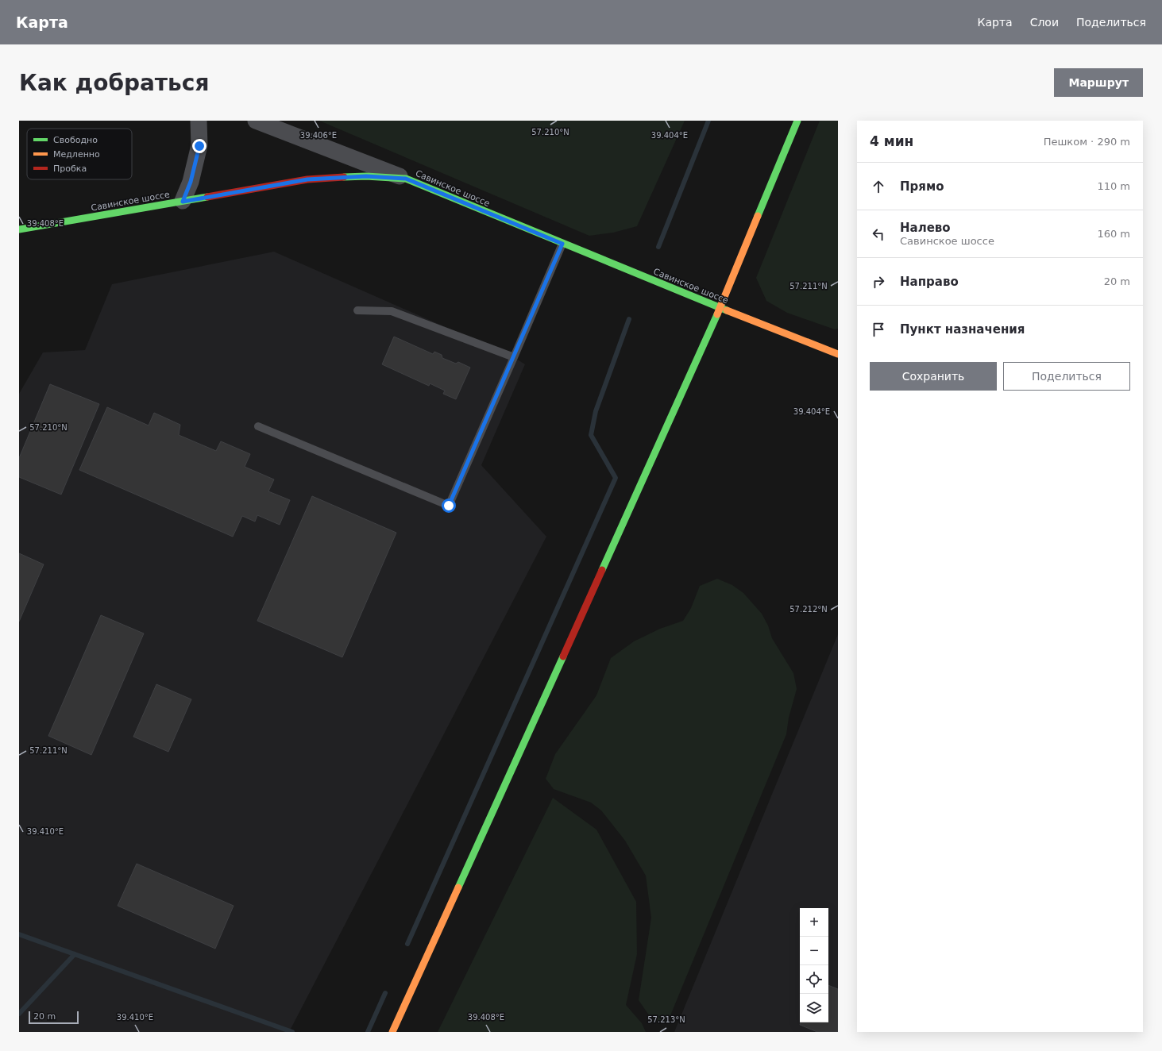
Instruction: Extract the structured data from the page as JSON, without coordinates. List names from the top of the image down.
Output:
{
  "streets": {
    "street": ["Савинское шоссе"]
  },
  "legend": ["Свободно", "Медленно", "Пробка"],
  "scale_bar": "20 m",
  "page": {
    "header": "Карта",
    "nav": ["Карта", "Слои", "Поделиться"],
    "buttons": [
      "Маршрут",
      ["Сохранить", "Поделиться"]
    ],
    "title": "Как добраться",
    "heading": ["4 мин", "Пешком · 290 m"],
    "list": [
      ["Прямо", "110 m"],
      ["Налево", "Савинское шоссе", "160 m"],
      ["Направо", "20 m"],
      "Пункт назначения"
    ],
    "map_buttons": ["+", "−"],
    "scale": "20 m"
  },
  "coordinates": [
    "57.210°N",
    "39.406°E",
    "39.404°E",
    "39.408°E",
    "57.211°N",
    "57.212°N",
    "39.410°E",
    "57.213°N"
  ]
}
